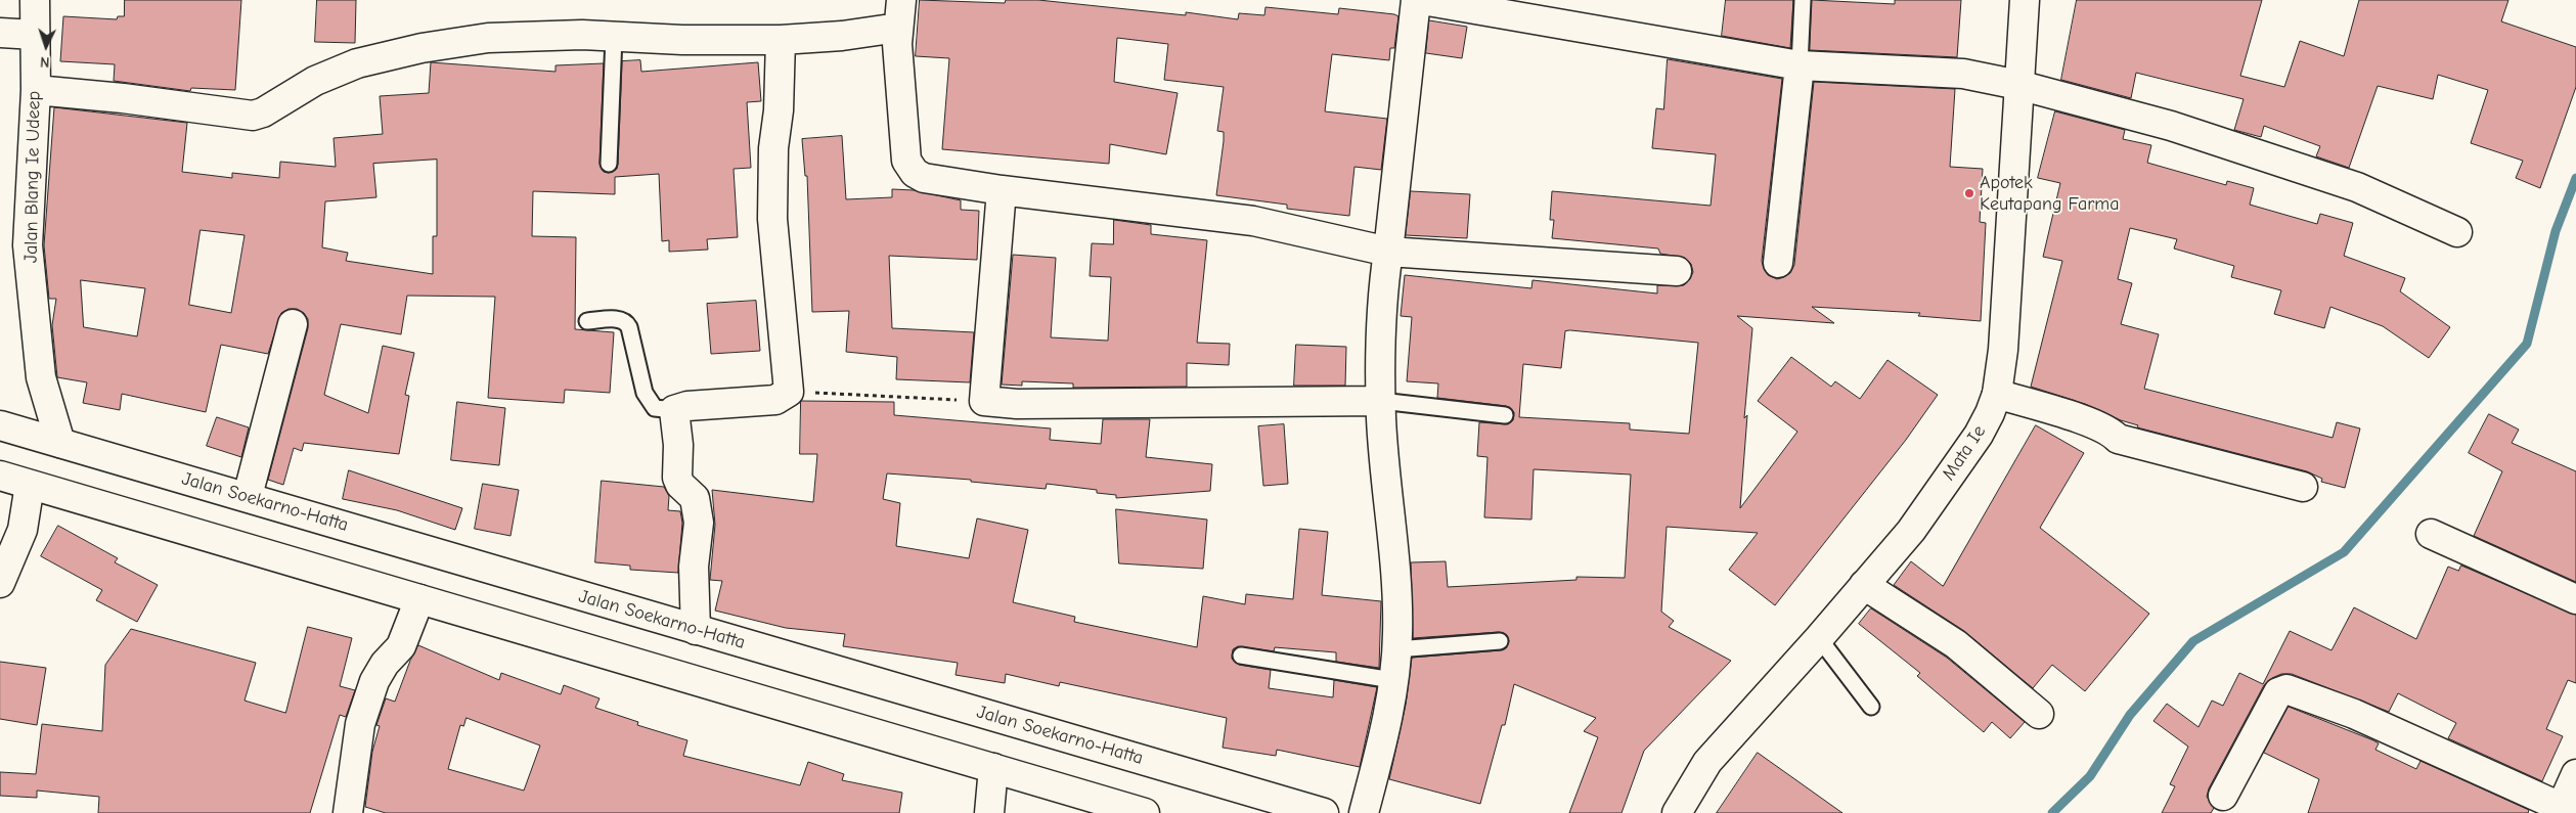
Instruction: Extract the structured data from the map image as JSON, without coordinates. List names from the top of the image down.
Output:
{
  "streets": {
    "main road": ["Jalan Blang Ie Udeep", "Mata Ie", "Jalan Soekarno-Hatta"]
  },
  "crossings": [
    ["Jalan Blang Ie Udeep", "Jalan Soekarno-Hatta"]
  ],
  "places": ["Apotek Keutapang Farma"],
  "north": "bottom"
}
